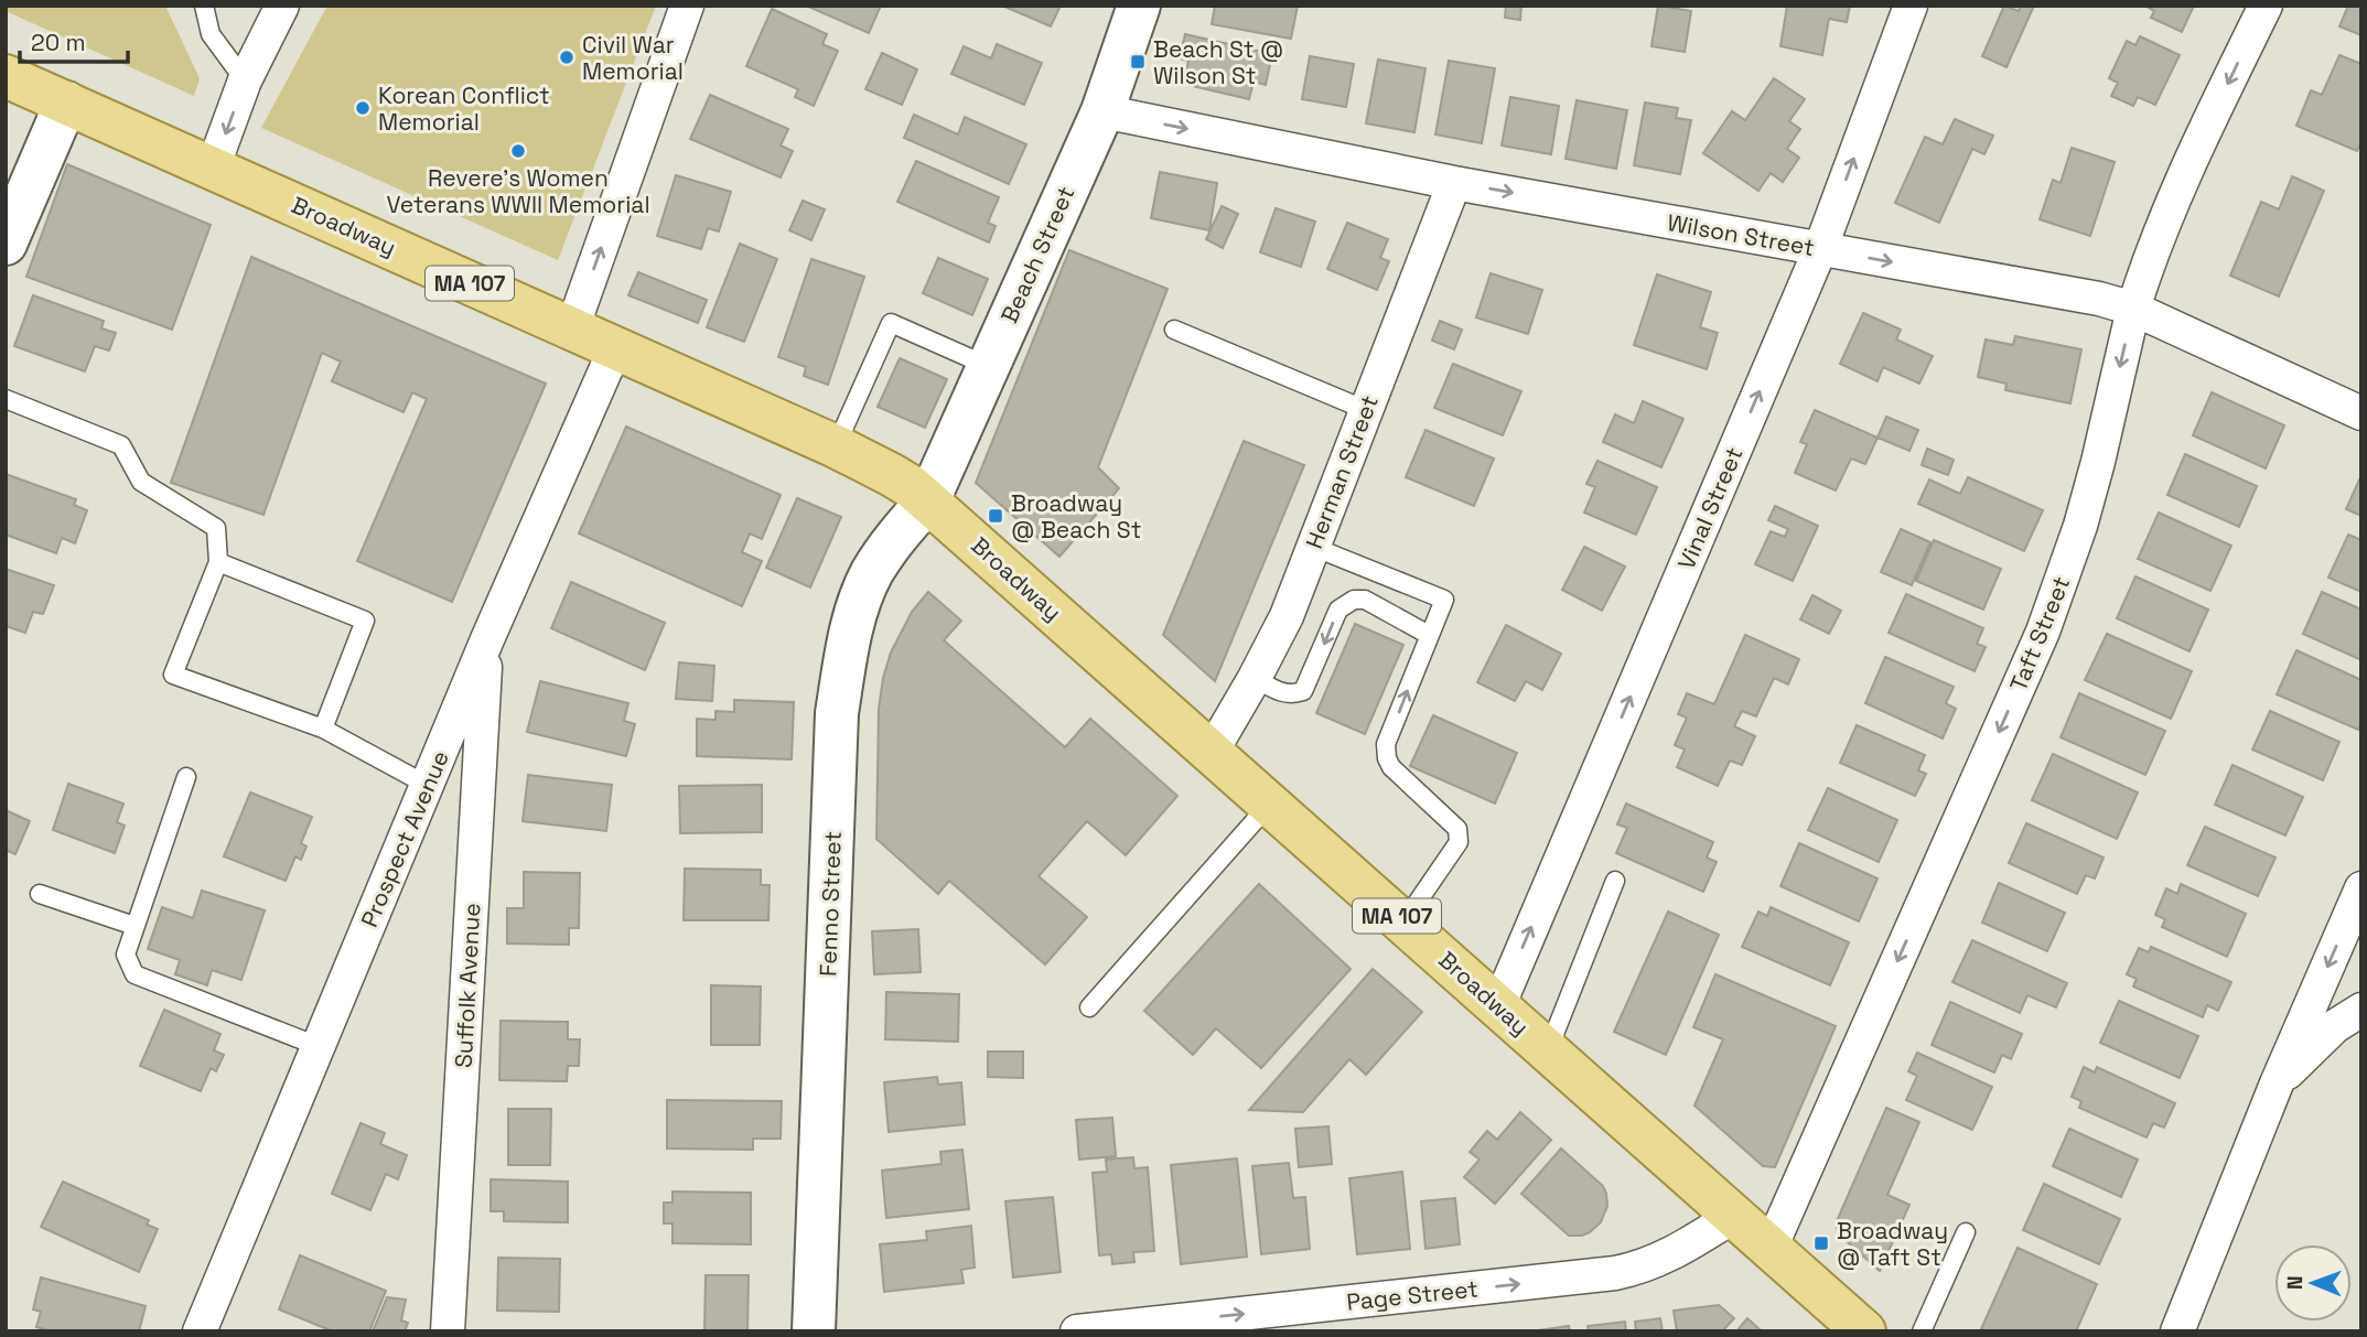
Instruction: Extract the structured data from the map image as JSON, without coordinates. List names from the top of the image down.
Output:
{
  "streets": {
    "main road": ["Broadway", "MA 107"],
    "street": [
      "Wilson Street",
      "Beach Street",
      "Herman Street",
      "Vinal Street",
      "Taft Street",
      "Prospect Avenue",
      "Fenno Street",
      "Suffolk Avenue",
      "Page Street"
    ]
  },
  "crossings": [
    ["Broadway", "Beach Street"],
    ["Broadway", "Herman Street"],
    ["Broadway", "Vinal Street"],
    ["Broadway", "Taft Street"],
    ["Broadway", "Prospect Avenue"],
    ["Broadway", "Fenno Street"],
    ["Broadway", "Page Street"],
    ["Wilson Street", "Beach Street"],
    ["Wilson Street", "Herman Street"],
    ["Wilson Street", "Vinal Street"],
    ["Wilson Street", "Taft Street"],
    ["Beach Street", "Fenno Street"],
    ["Prospect Avenue", "Suffolk Avenue"]
  ],
  "one_way": [
    "Wilson Street",
    "Vinal Street",
    "Taft Street",
    "Page Street"
  ],
  "places": {
    "other": ["Civil War Memorial", "Korean Conflict Memorial", "Revere's Women Veterans WWII Memorial"],
    "transit": ["Beach St @ Wilson St", "Broadway @ Beach St", "Broadway @ Taft St"]
  },
  "scale_bar": "20 m",
  "north": "left"
}
